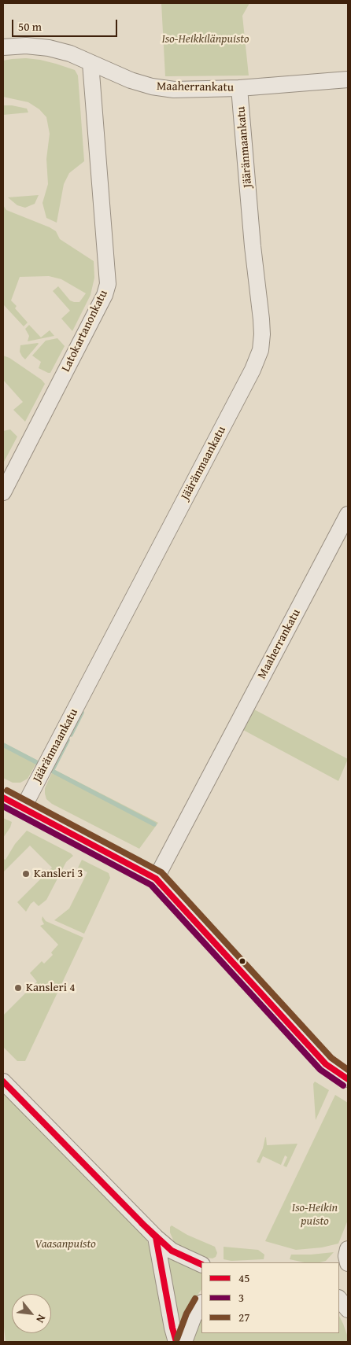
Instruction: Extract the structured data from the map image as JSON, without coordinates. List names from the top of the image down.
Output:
{
  "streets": {
    "street": ["Maaherrankatu", "Jääränmaankatu", "Latokartanonkatu"]
  },
  "crossings": [
    ["Maaherrankatu", "Jääränmaankatu"],
    ["Maaherrankatu", "Latokartanonkatu"]
  ],
  "parks": ["Iso-Heikkilänpuisto", "Iso-Heikin puisto", "Vaasanpuisto"],
  "places": ["Kansleri 3", "Kansleri 4"],
  "lines": ["transit line 27", "transit line 45", "transit line 3"],
  "legend": ["45", "3", "27"],
  "scale_bar": "50 m",
  "north": "bottom right"
}
